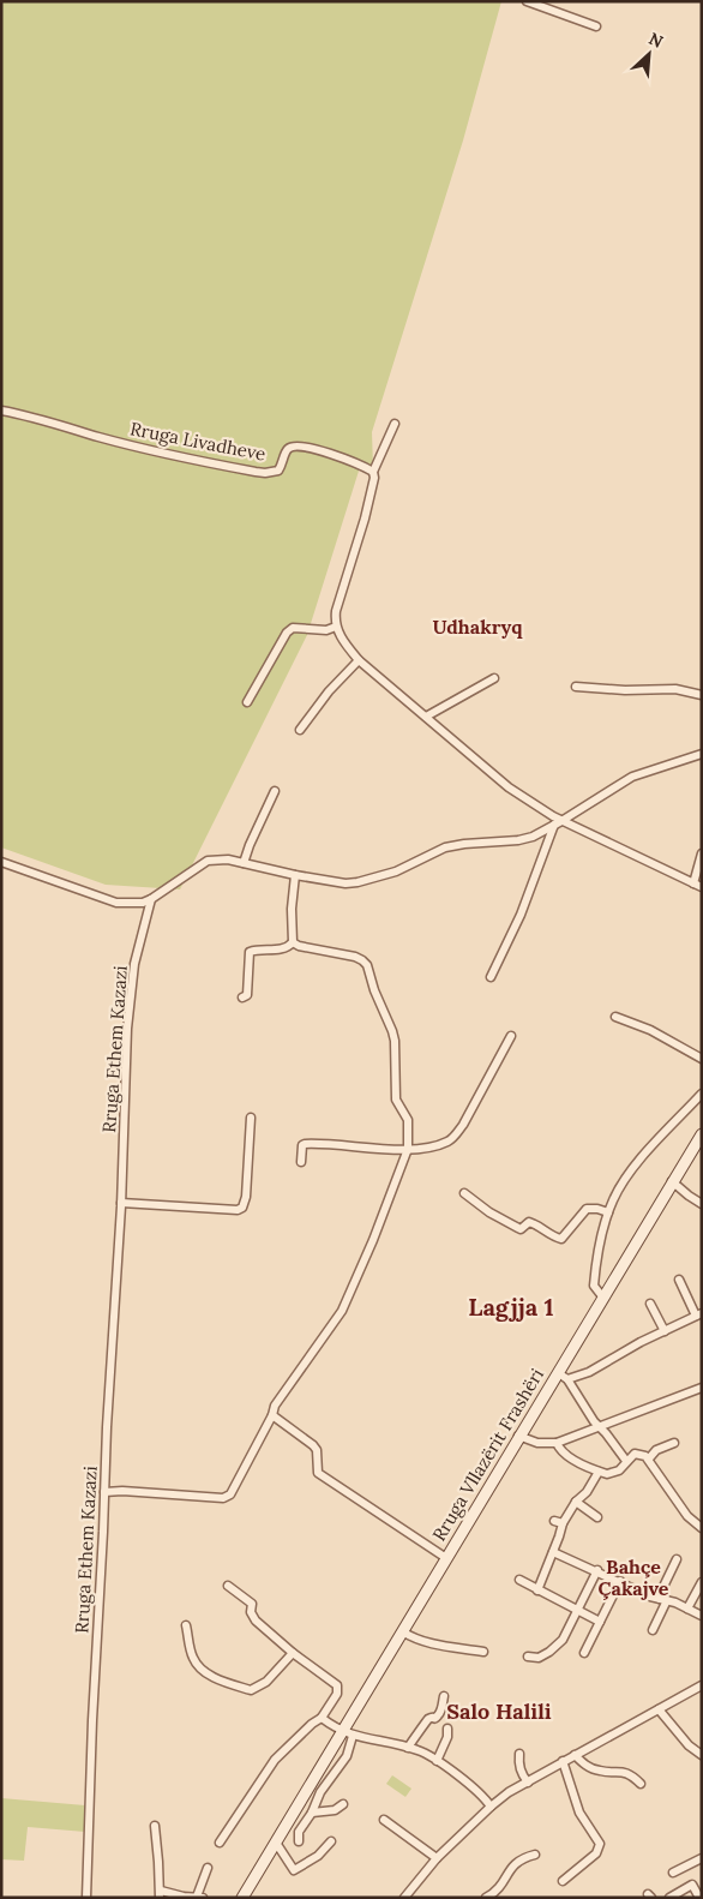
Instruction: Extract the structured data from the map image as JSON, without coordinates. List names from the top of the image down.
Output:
{
  "streets": {
    "main road": ["Rruga Vllazërit Frashëri"],
    "street": ["Rruga Livadheve", "Rruga Ethem Kazazi"]
  },
  "districts": [
    "Udhakryq",
    "Lagjja 1",
    "Bahçe Çakajve",
    "Salo Halili"
  ],
  "north": "top right"
}
